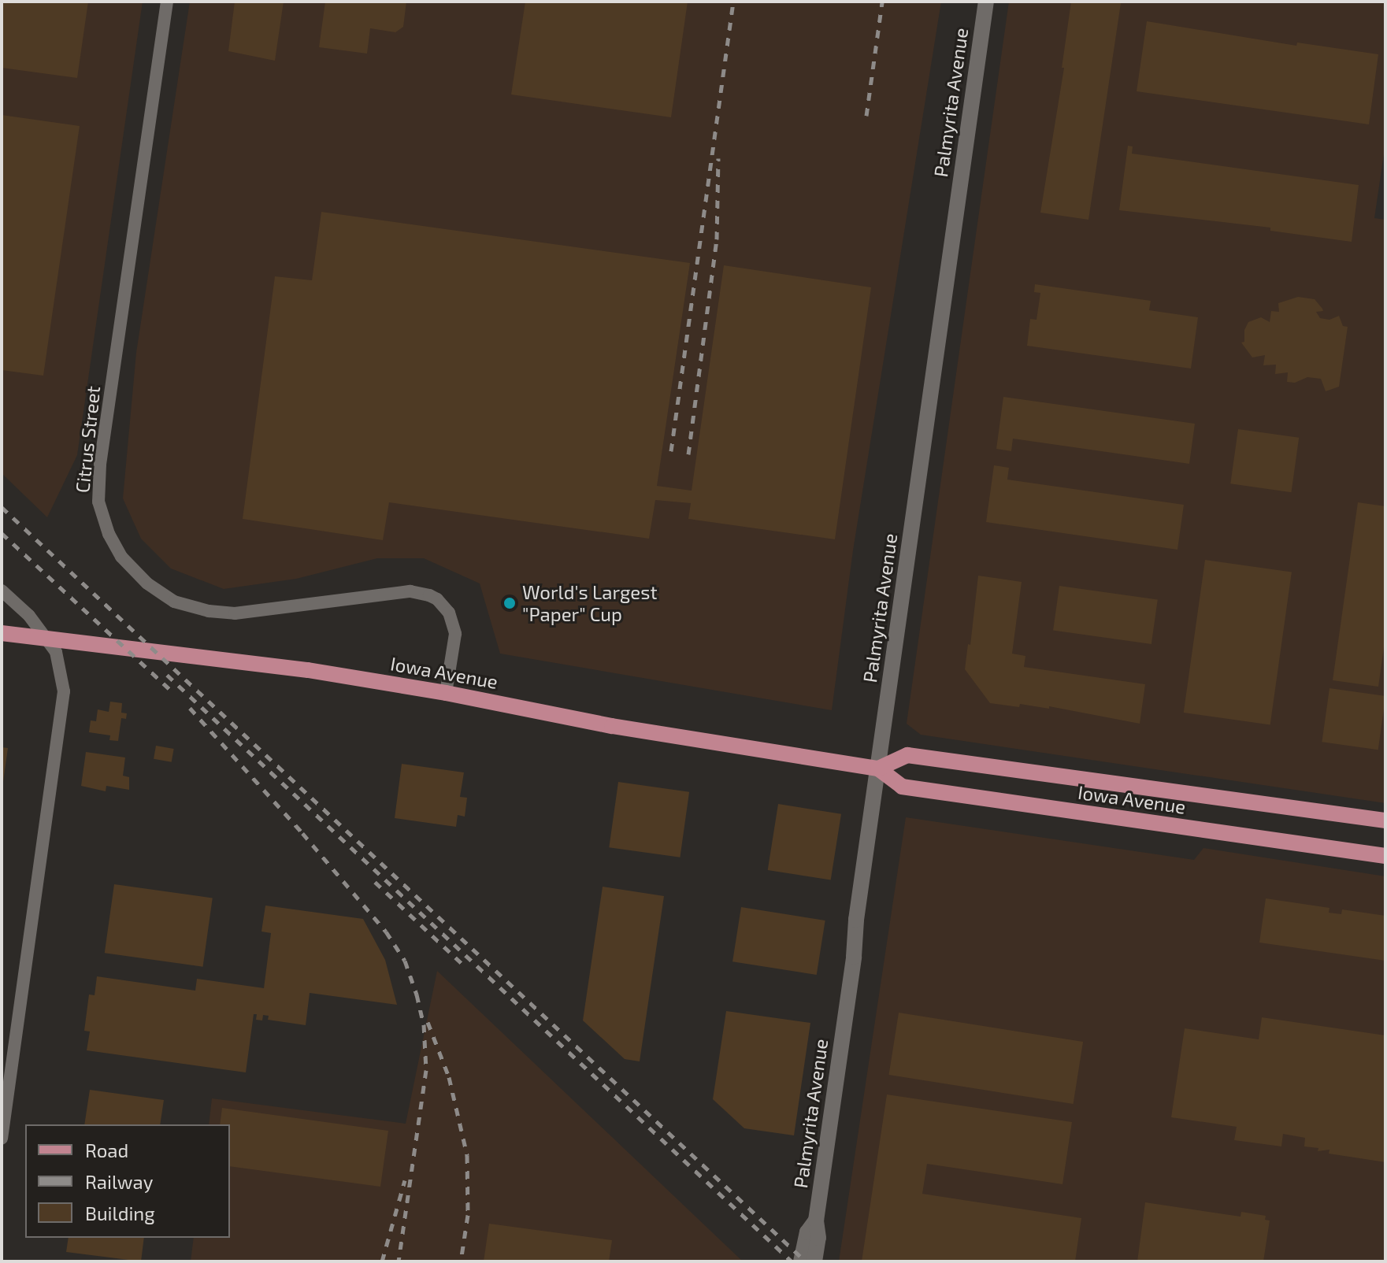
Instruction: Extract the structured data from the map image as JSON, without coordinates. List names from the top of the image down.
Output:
{
  "streets": {
    "main road": ["Iowa Avenue"],
    "street": ["Palmyrita Avenue", "Citrus Street"]
  },
  "crossings": [
    ["Palmyrita Avenue", "Iowa Avenue"],
    ["Citrus Street", "Iowa Avenue"]
  ],
  "places": ["World's Largest \"Paper\" Cup"],
  "legend": ["Road", "Railway", "Building"]
}
